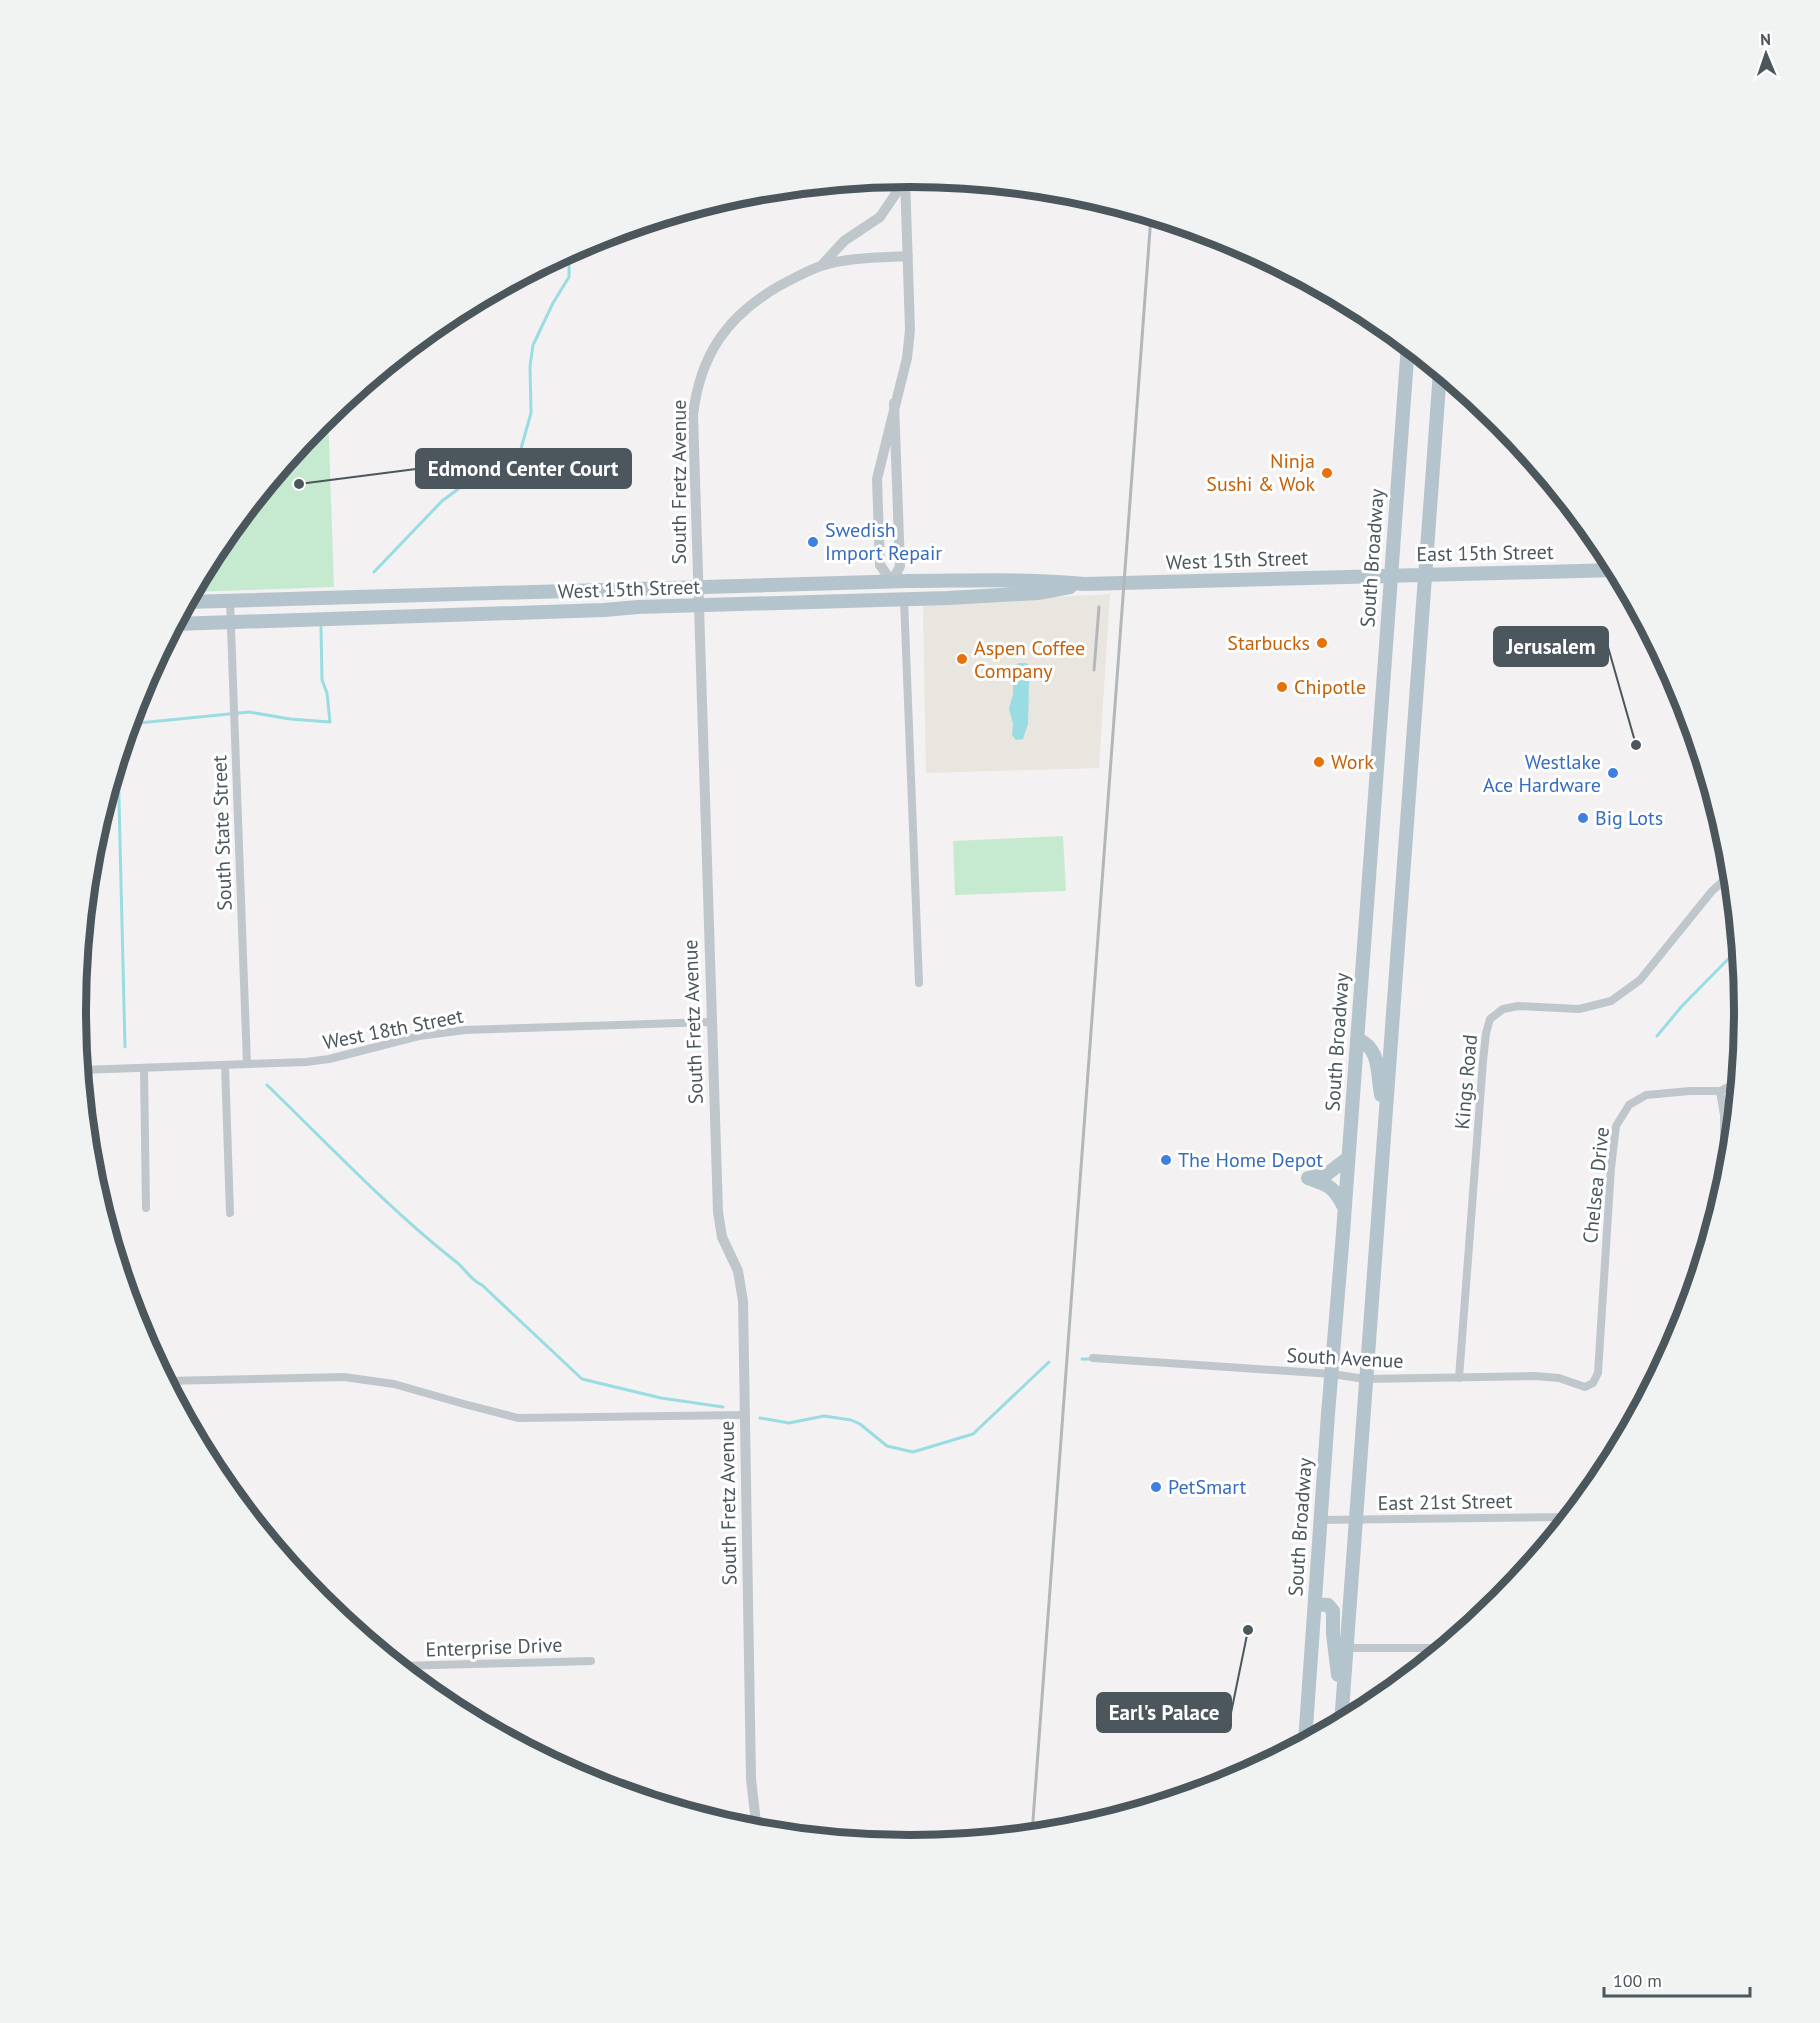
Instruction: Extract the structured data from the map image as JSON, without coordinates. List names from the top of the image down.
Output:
{
  "streets": {
    "main road": ["East 15th Street", "South Broadway", "West 15th Street"],
    "street": [
      "South Fretz Avenue",
      "South State Street",
      "West 18th Street",
      "Kings Road",
      "Chelsea Drive",
      "South Avenue",
      "East 21st Street",
      "Enterprise Drive"
    ]
  },
  "crossings": [
    ["South Fretz Avenue", "West 15th Street"],
    ["South Fretz Avenue", "West 18th Street"],
    ["East 15th Street", "South Broadway"],
    ["East 15th Street", "West 15th Street"],
    ["South Broadway", "West 15th Street"],
    ["South Broadway", "South Avenue"],
    ["South Broadway", "East 21st Street"],
    ["West 15th Street", "South State Street"],
    ["South State Street", "West 18th Street"],
    ["Kings Road", "South Avenue"],
    ["Chelsea Drive", "South Avenue"]
  ],
  "places": [
    "Ninja Sushi & Wok",
    "Edmond Center Court",
    "Swedish Import Repair",
    "Starbucks",
    "Aspen Coffee Company",
    "Chipotle",
    "Jerusalem",
    "Work",
    "Westlake Ace Hardware",
    "Big Lots",
    "The Home Depot",
    "PetSmart",
    "Earl's Palace"
  ],
  "scale_bar": "100 m",
  "north": "top"
}
